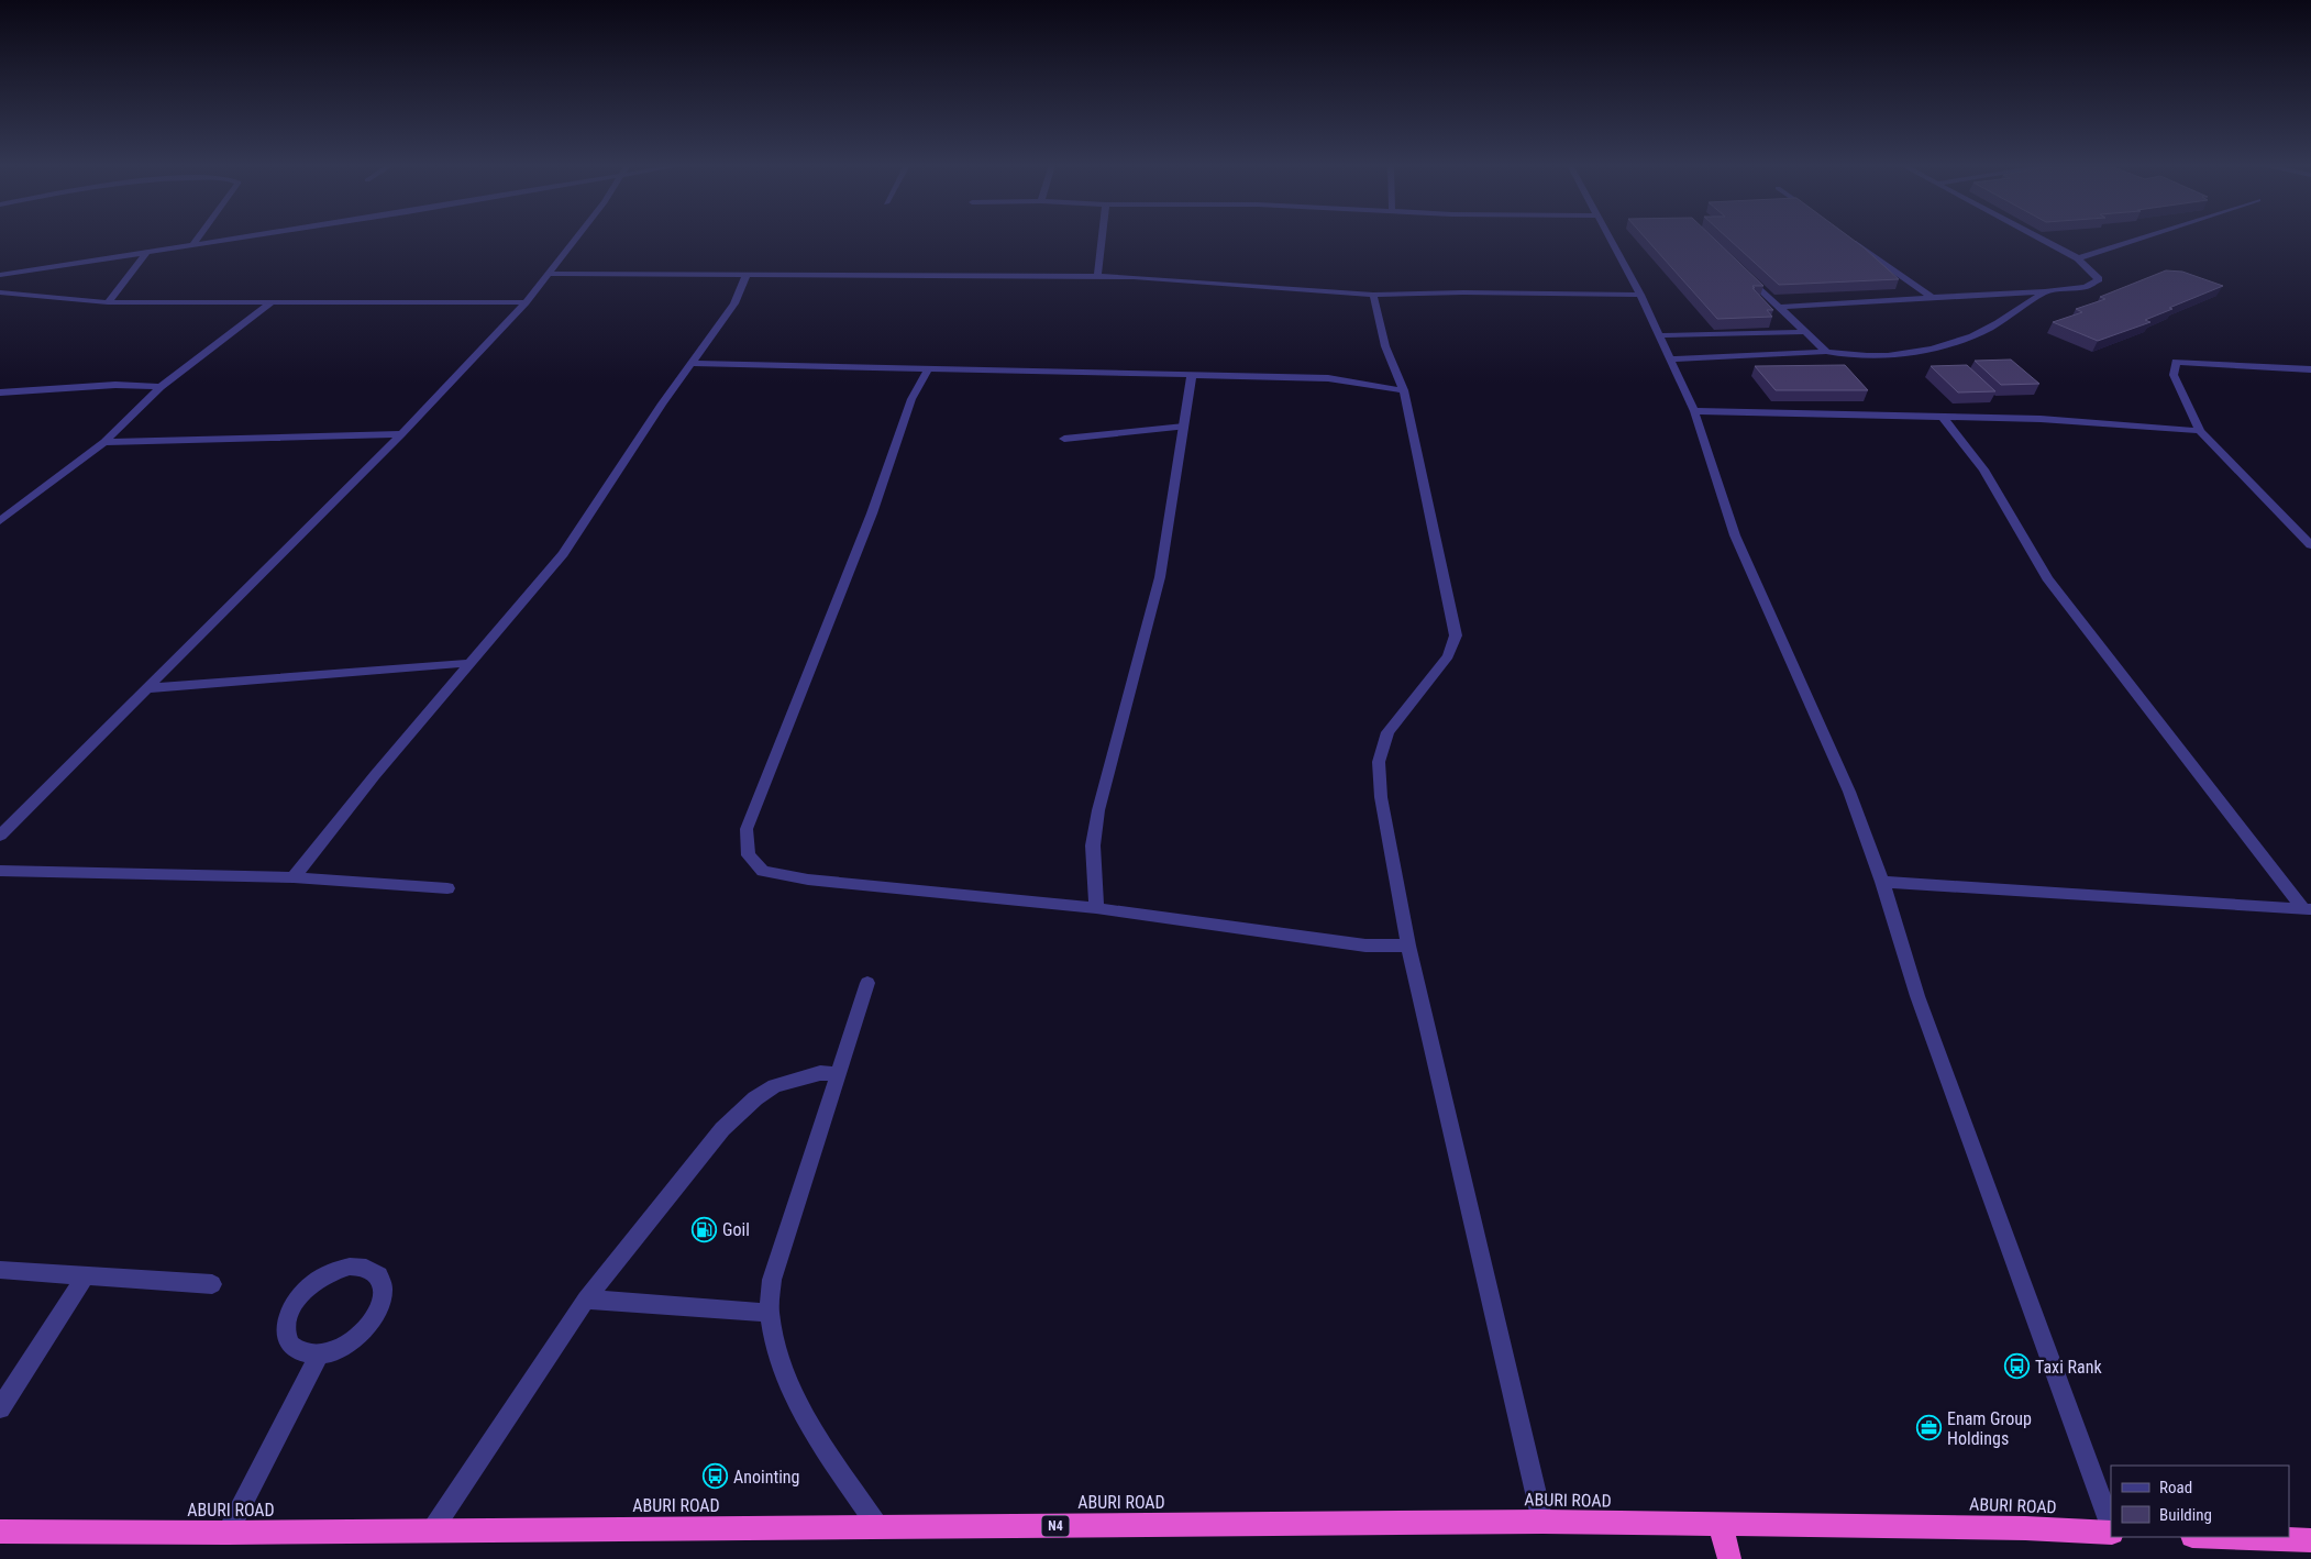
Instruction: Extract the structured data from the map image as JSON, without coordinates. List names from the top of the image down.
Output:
{
  "streets": {
    "highway": ["ABURI ROAD", "N4"]
  },
  "places": {
    "fuel station": ["Goil"],
    "bus stop": ["Taxi Rank", "Anointing"],
    "office": ["Enam Group Holdings"]
  },
  "legend": ["Road", "Building"]
}
